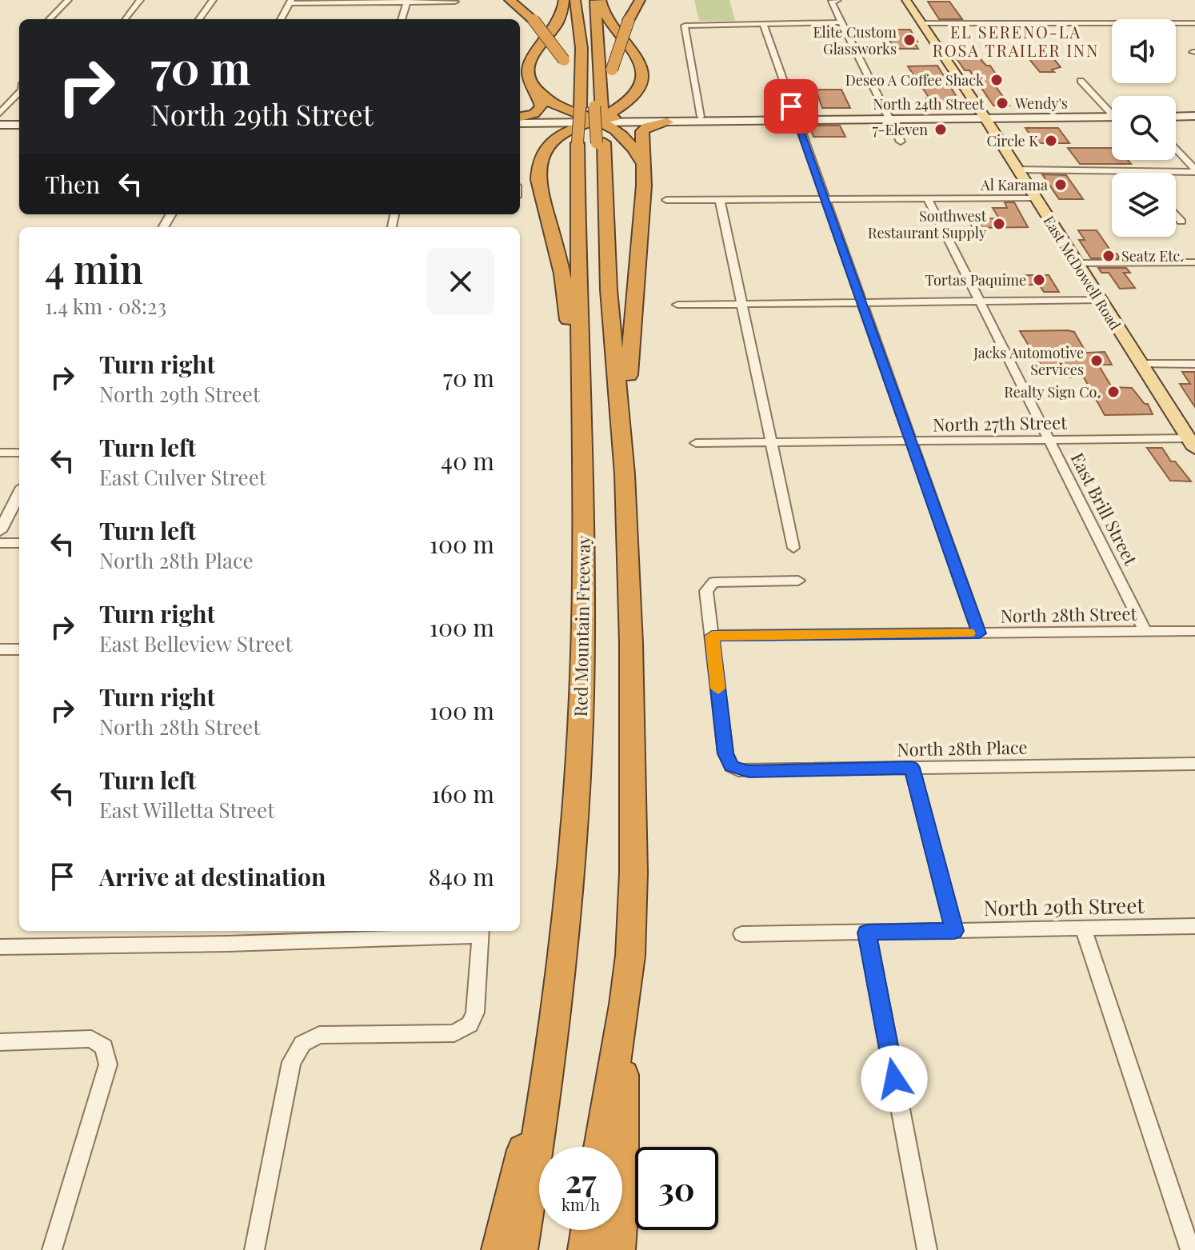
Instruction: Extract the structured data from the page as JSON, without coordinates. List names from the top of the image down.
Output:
{
  "streets": {
    "highway": ["Red Mountain Freeway"],
    "main road": ["North 24th Street", "East McDowell Road"],
    "street": [
      "North 27th Street",
      "East Brill Street",
      "North 28th Street",
      "North 28th Place",
      "North 29th Street"
    ]
  },
  "crossings": [
    ["North 24th Street", "East McDowell Road"],
    ["North 24th Street", "Red Mountain Freeway"],
    ["East McDowell Road", "North 27th Street"],
    ["North 27th Street", "East Brill Street"],
    ["East Brill Street", "North 28th Street"],
    ["North 28th Street", "North 28th Place"]
  ],
  "districts": ["EL SERENO-LA ROSA TRAILER INN"],
  "places": [
    "Elite Custom Glassworks",
    "Deseo A Coffee Shack",
    "Wendy's",
    "7-Eleven",
    "Circle K",
    "Al Karama",
    "Southwest Restaurant Supply",
    "Seatz Etc.",
    "Tortas Paquime",
    "Jacks Automotive Services",
    "Realty Sign Co."
  ],
  "page": {
    "turn": ["70 m", "North 29th Street"],
    "then": "Then",
    "heading": ["4 min", "1.4 km · 08:23"],
    "list": [
      {
        "name": "Turn right",
        "note": "North 29th Street",
        "value": "70 m"
      },
      {
        "name": "Turn left",
        "note": "East Culver Street",
        "value": "40 m"
      },
      {
        "name": "Turn left",
        "note": "North 28th Place",
        "value": "100 m"
      },
      {
        "name": "Turn right",
        "note": "East Belleview Street",
        "value": "100 m"
      },
      {
        "name": "Turn right",
        "note": "North 28th Street",
        "value": "100 m"
      },
      {
        "name": "Turn left",
        "note": "East Willetta Street",
        "value": "160 m"
      },
      {
        "name": "Arrive at destination",
        "value": "840 m"
      }
    ],
    "speed": "27 km/h",
    "limit": "30"
  }
}
